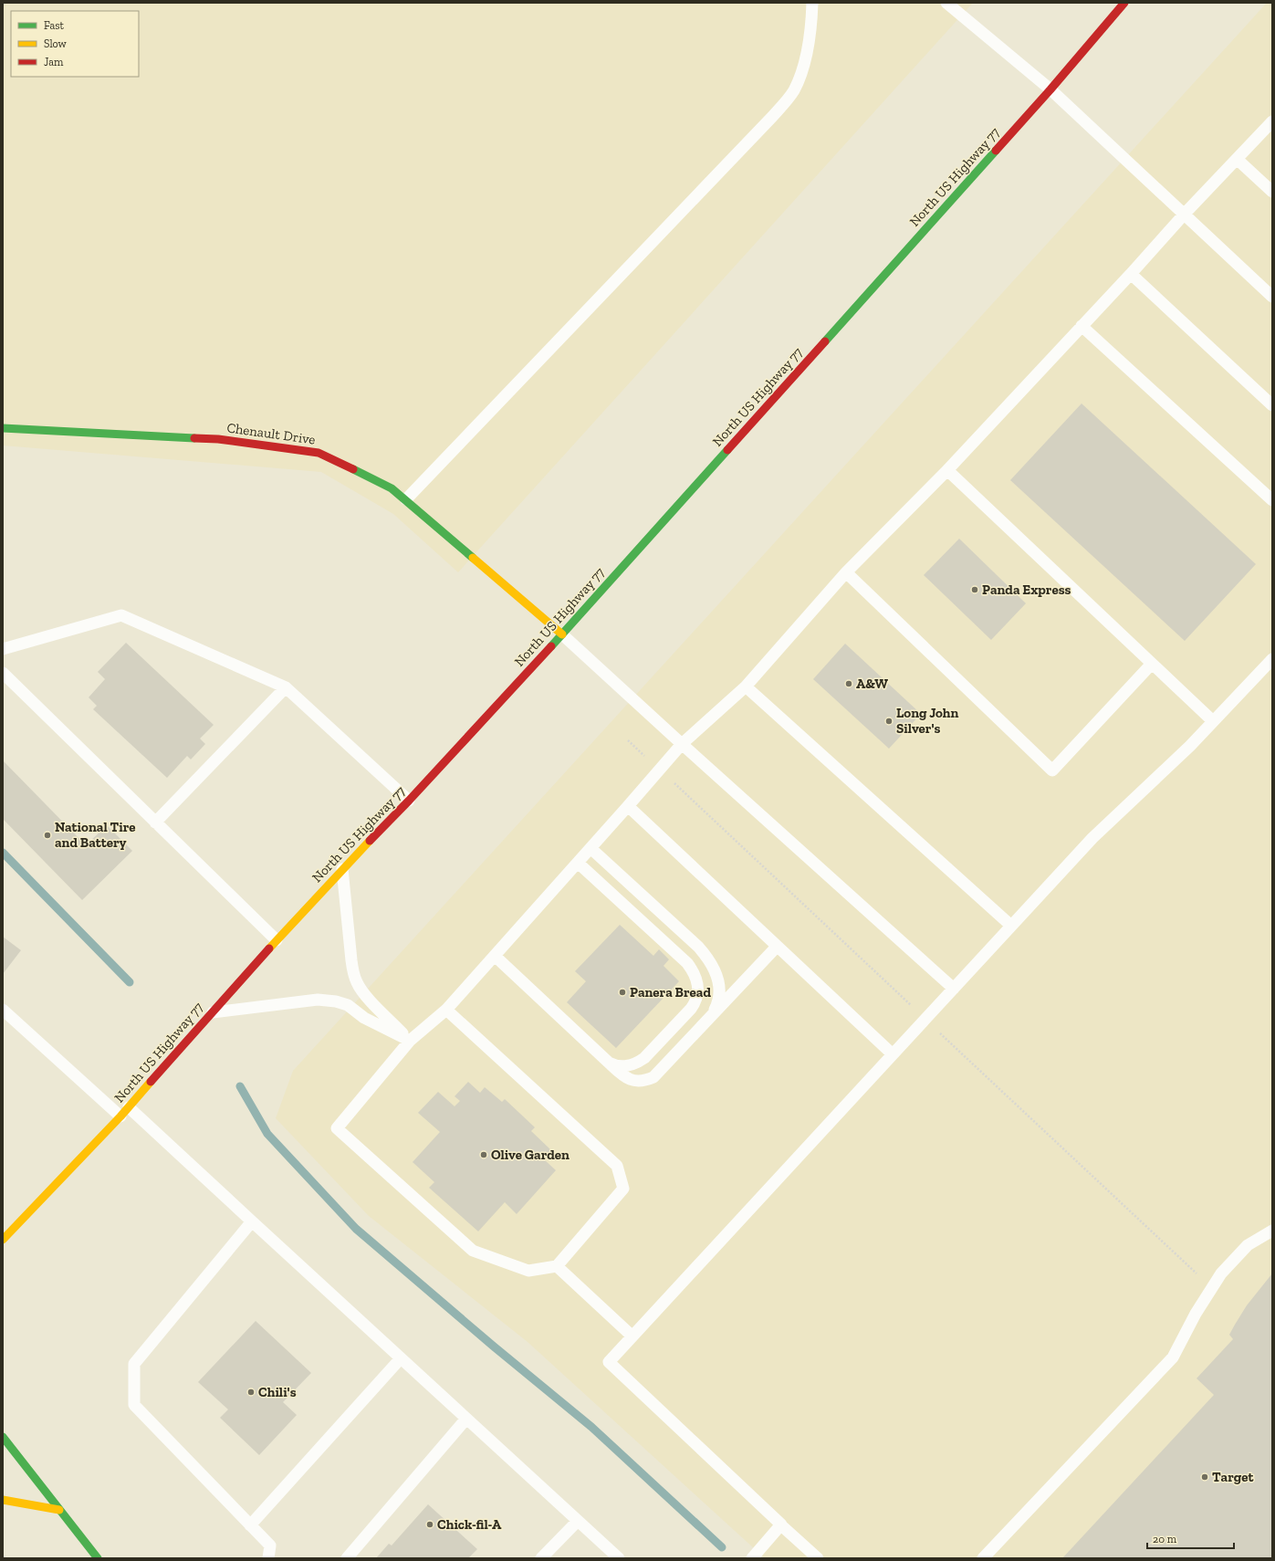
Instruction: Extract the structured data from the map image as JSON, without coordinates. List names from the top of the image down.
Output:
{
  "streets": {
    "main road": ["North US Highway 77", "Chenault Drive"]
  },
  "crossings": [
    ["North US Highway 77", "Chenault Drive"]
  ],
  "places": [
    "Panda Express",
    "A&W",
    "Long John Silver's",
    "National Tire and Battery",
    "Panera Bread",
    "Olive Garden",
    "Chili's",
    "Target",
    "Chick-fil-A"
  ],
  "legend": ["Fast", "Slow", "Jam"],
  "scale_bar": "20 m"
}
